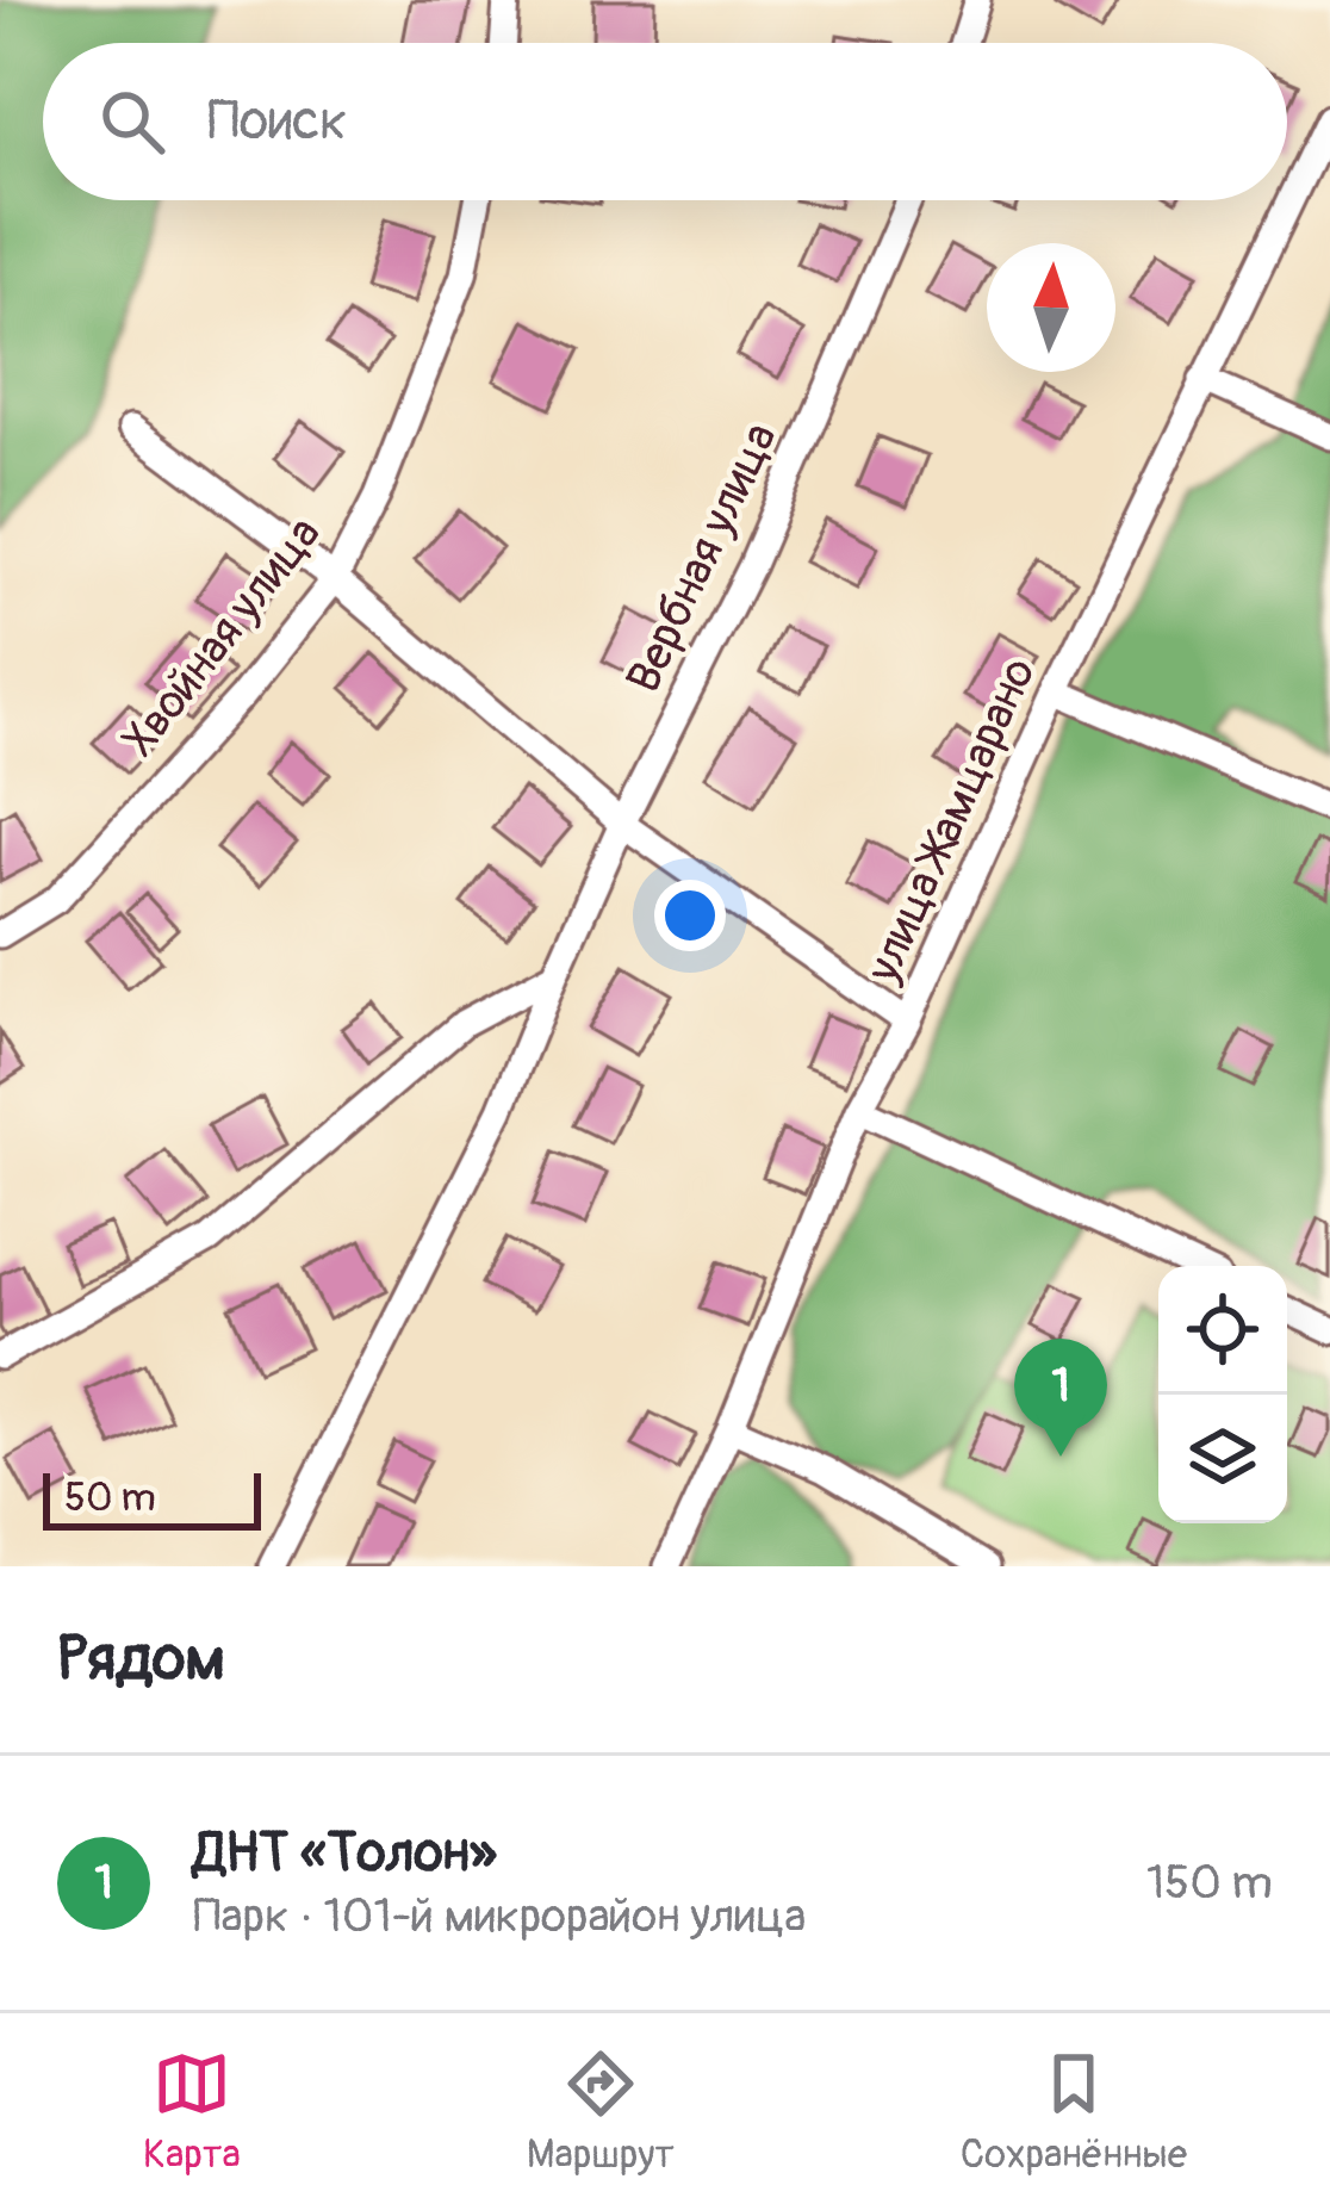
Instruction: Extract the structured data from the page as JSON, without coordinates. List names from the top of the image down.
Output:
{
  "streets": {
    "street": ["Вербная улица", "Хвойная улица", "улица Жамцарано"]
  },
  "scale_bar": "50 m",
  "north": "top",
  "page": {
    "search": "Поиск",
    "pins": "1",
    "scale": "50 m",
    "heading": "Рядом",
    "list": [
      {
        "mark": "1",
        "name": "ДНТ «Толон»",
        "note": "Парк · 101-й микрорайон улица",
        "value": "150 m"
      }
    ],
    "nav": ["Карта", "Маршрут", "Сохранённые"]
  }
}
